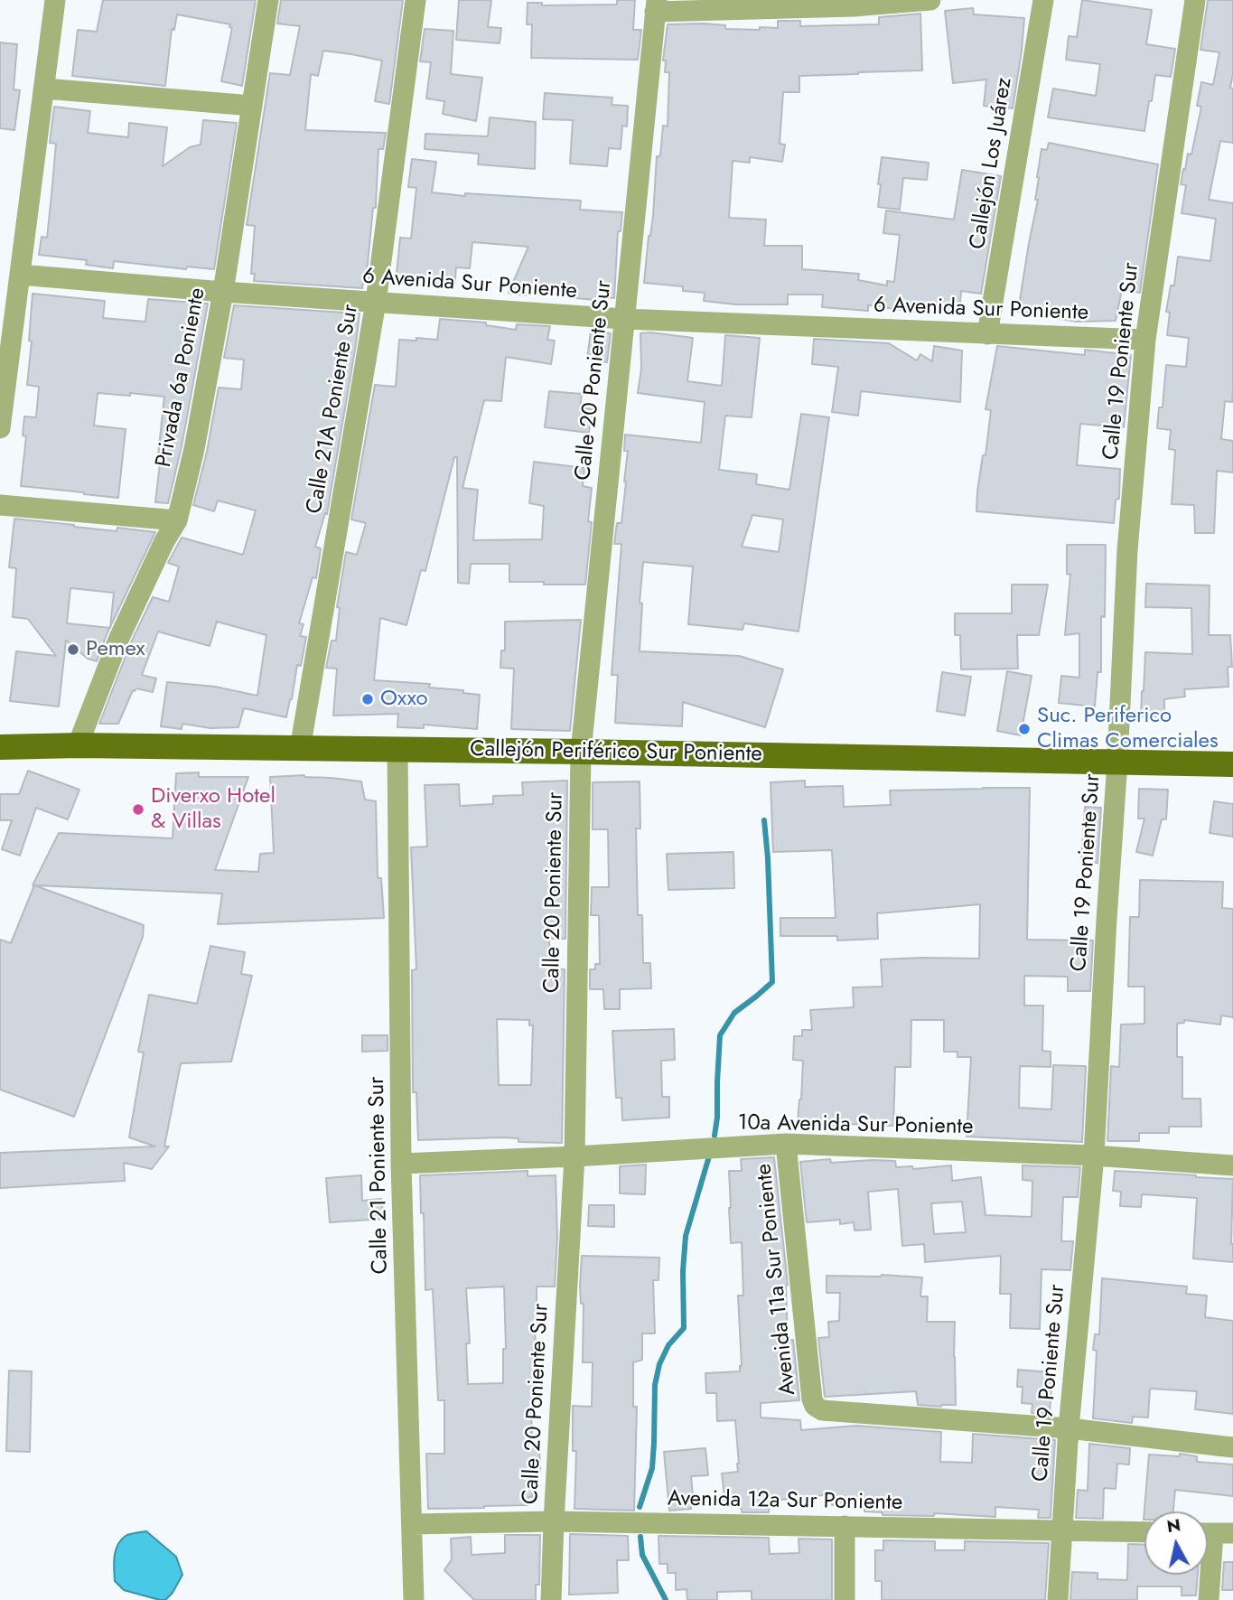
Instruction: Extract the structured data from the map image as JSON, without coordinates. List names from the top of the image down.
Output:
{
  "streets": {
    "main road": ["Callejón Periférico Sur Poniente"],
    "street": [
      "Callejón Los Juárez",
      "6 Avenida Sur Poniente",
      "Calle 19 Poniente Sur",
      "Privada 6a Poniente",
      "Calle 20 Poniente Sur",
      "Calle 21A Poniente Sur",
      "10a Avenida Sur Poniente",
      "Calle 21 Poniente Sur",
      "Avenida 11a Sur Poniente",
      "Avenida 12a Sur Poniente"
    ]
  },
  "crossings": [
    ["Callejón Los Juárez", "6 Avenida Sur Poniente"],
    ["6 Avenida Sur Poniente", "Calle 19 Poniente Sur"],
    ["6 Avenida Sur Poniente", "Privada 6a Poniente"],
    ["6 Avenida Sur Poniente", "Calle 20 Poniente Sur"],
    ["6 Avenida Sur Poniente", "Calle 21A Poniente Sur"],
    ["Calle 19 Poniente Sur", "Callejón Periférico Sur Poniente"],
    ["Calle 19 Poniente Sur", "10a Avenida Sur Poniente"],
    ["Calle 19 Poniente Sur", "Avenida 11a Sur Poniente"],
    ["Calle 19 Poniente Sur", "Avenida 12a Sur Poniente"],
    ["Privada 6a Poniente", "Callejón Periférico Sur Poniente"],
    ["Calle 20 Poniente Sur", "Callejón Periférico Sur Poniente"],
    ["Calle 20 Poniente Sur", "10a Avenida Sur Poniente"],
    ["Calle 20 Poniente Sur", "Avenida 12a Sur Poniente"],
    ["Calle 21A Poniente Sur", "Callejón Periférico Sur Poniente"],
    ["Callejón Periférico Sur Poniente", "Calle 21 Poniente Sur"],
    ["10a Avenida Sur Poniente", "Calle 21 Poniente Sur"],
    ["10a Avenida Sur Poniente", "Avenida 11a Sur Poniente"],
    ["Calle 21 Poniente Sur", "Avenida 12a Sur Poniente"]
  ],
  "places": [
    "Pemex",
    "Oxxo",
    "Suc. Periferico Climas Comerciales",
    "Diverxo Hotel & Villas"
  ],
  "north": "top"
}
